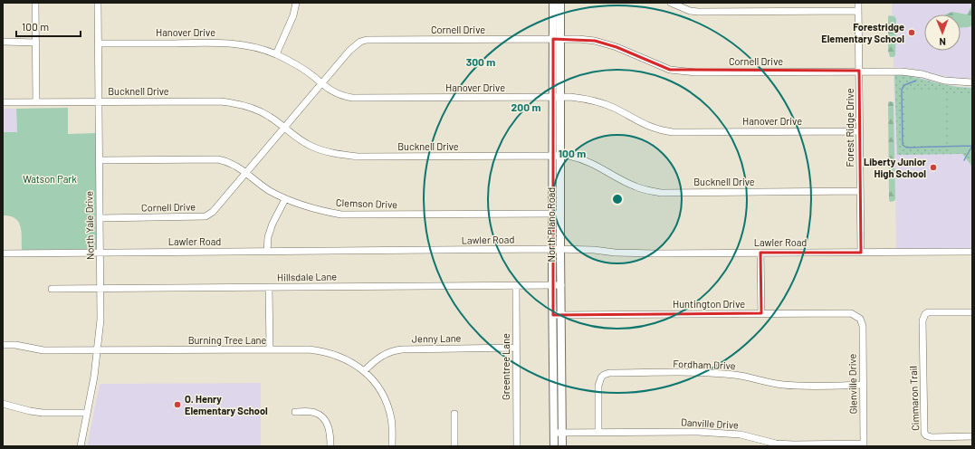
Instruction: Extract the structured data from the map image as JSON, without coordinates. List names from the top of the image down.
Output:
{
  "streets": {
    "main road": ["North Plano Road"],
    "street": [
      "Cornell Drive",
      "Hanover Drive",
      "Bucknell Drive",
      "Forest Ridge Drive",
      "Clemson Drive",
      "North Yale Drive",
      "Lawler Road",
      "Hillsdale Lane",
      "Huntington Drive",
      "Jenny Lane",
      "Burning Tree Lane",
      "Fordham Drive",
      "Greentree Lane",
      "Glenville Drive",
      "Cimmaron Trail",
      "Danville Drive"
    ]
  },
  "crossings": [
    ["Cornell Drive", "Hanover Drive"],
    ["Cornell Drive", "Bucknell Drive"],
    ["Cornell Drive", "Forest Ridge Drive"],
    ["Cornell Drive", "Clemson Drive"],
    ["Cornell Drive", "North Plano Road"],
    ["Cornell Drive", "North Yale Drive"],
    ["Hanover Drive", "Forest Ridge Drive"],
    ["Hanover Drive", "North Plano Road"],
    ["Hanover Drive", "North Yale Drive"],
    ["Bucknell Drive", "Forest Ridge Drive"],
    ["Bucknell Drive", "North Plano Road"],
    ["Bucknell Drive", "North Yale Drive"],
    ["Forest Ridge Drive", "Lawler Road"],
    ["Clemson Drive", "North Plano Road"],
    ["Clemson Drive", "North Yale Drive"],
    ["North Plano Road", "Lawler Road"],
    ["North Plano Road", "Hillsdale Lane"],
    ["North Plano Road", "Huntington Drive"],
    ["North Plano Road", "Danville Drive"],
    ["North Yale Drive", "Lawler Road"],
    ["North Yale Drive", "Hillsdale Lane"],
    ["North Yale Drive", "Burning Tree Lane"],
    ["Hillsdale Lane", "Greentree Lane"],
    ["Huntington Drive", "Glenville Drive"],
    ["Jenny Lane", "Burning Tree Lane"],
    ["Jenny Lane", "Greentree Lane"],
    ["Fordham Drive", "Glenville Drive"],
    ["Fordham Drive", "Danville Drive"],
    ["Glenville Drive", "Danville Drive"]
  ],
  "parks": ["Watson Park"],
  "places": ["Forestridge Elementary School", "Liberty Junior High School", "O. Henry Elementary School"],
  "scale_bar": "100 m",
  "north": "bottom",
  "rings": ["300 m", "200 m", "100 m"]
}
